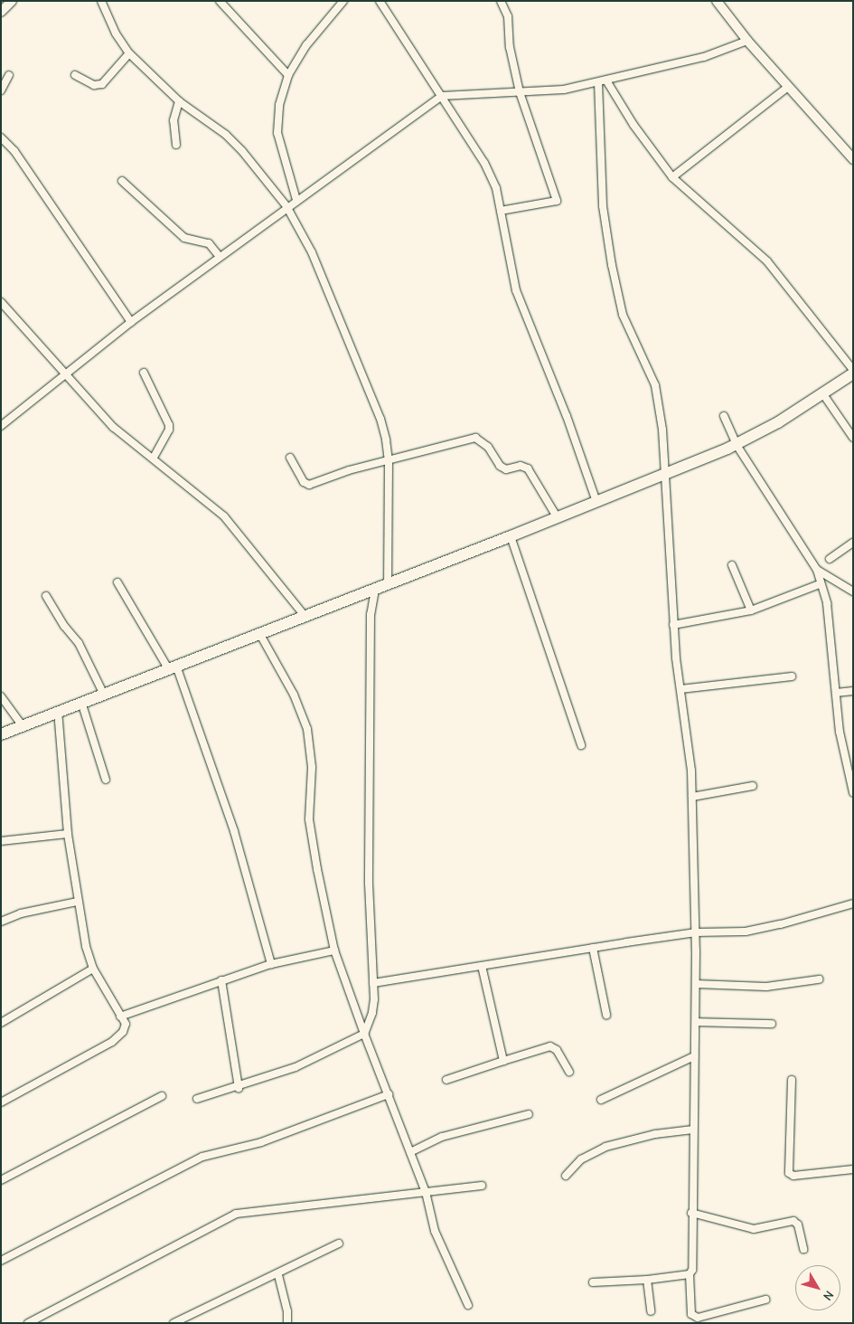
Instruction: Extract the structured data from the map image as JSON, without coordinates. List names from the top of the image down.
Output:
{
  "north": "bottom right"
}
